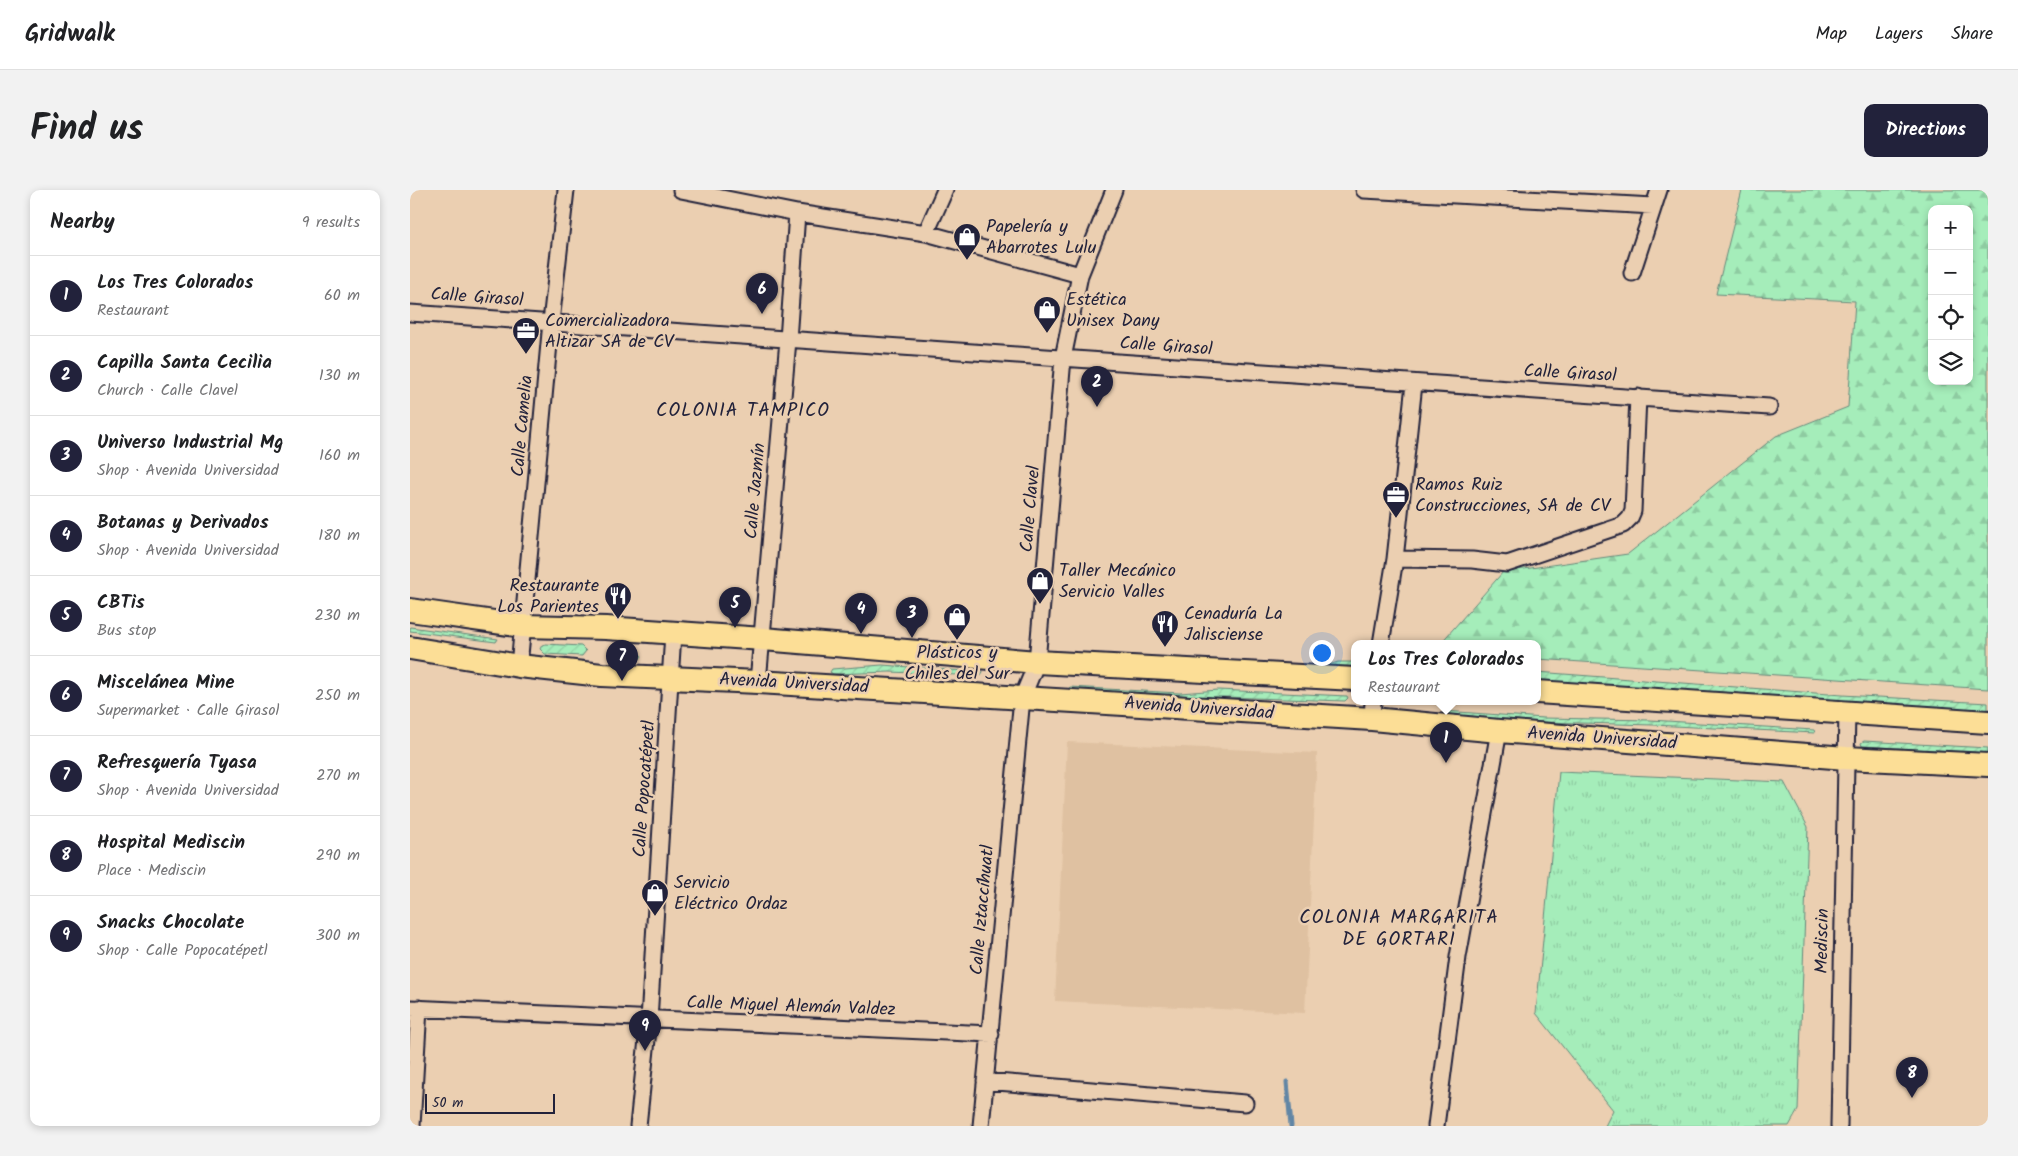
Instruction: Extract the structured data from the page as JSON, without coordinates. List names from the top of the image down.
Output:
{
  "streets": {
    "main road": ["Avenida Universidad"],
    "street": [
      "Calle Girasol",
      "Calle Camelia",
      "Calle Jazmín",
      "Calle Clavel",
      "Calle Popocatépetl",
      "Calle Iztaccíhuatl",
      "Mediscin",
      "Calle Miguel Alemán Valdez"
    ]
  },
  "crossings": [
    ["Calle Girasol", "Calle Camelia"],
    ["Calle Girasol", "Calle Jazmín"],
    ["Calle Girasol", "Calle Clavel"],
    ["Calle Camelia", "Avenida Universidad"],
    ["Calle Jazmín", "Avenida Universidad"],
    ["Calle Clavel", "Avenida Universidad"],
    ["Calle Clavel", "Calle Iztaccíhuatl"],
    ["Avenida Universidad", "Calle Popocatépetl"],
    ["Avenida Universidad", "Calle Iztaccíhuatl"],
    ["Avenida Universidad", "Mediscin"],
    ["Calle Popocatépetl", "Calle Miguel Alemán Valdez"],
    ["Calle Iztaccíhuatl", "Calle Miguel Alemán Valdez"]
  ],
  "districts": ["COLONIA TAMPICO", "COLONIA MARGARITA DE GORTARI"],
  "places": {
    "shop": [
      "Papelería y Abarrotes Lulu",
      "Estética Unisex Dany",
      "Taller Mecánico Servicio Valles",
      "Plásticos y Chiles del Sur",
      "Servicio Eléctrico Ordaz"
    ],
    "office": ["Comercializadora Altizar SA de CV", "Ramos Ruiz Construcciones, SA de CV"],
    "restaurant": ["Restaurante Los Parientes", "Cenaduría La Jalisciense"]
  },
  "scale_bar": "50 m",
  "page": {
    "header": "Gridwalk",
    "nav": ["Map", "Layers", "Share"],
    "title": "Find us",
    "buttons": "Directions",
    "heading": ["Nearby", "9 results"],
    "map_buttons": ["+", "−"],
    "list": [
      {
        "mark": "1",
        "name": "Los Tres Colorados",
        "note": "Restaurant",
        "value": "60 m"
      },
      {
        "mark": "2",
        "name": "Capilla Santa Cecilia",
        "note": "Church · Calle Clavel",
        "value": "130 m"
      },
      {
        "mark": "3",
        "name": "Universo Industrial Mg",
        "note": "Shop · Avenida Universidad",
        "value": "160 m"
      },
      {
        "mark": "4",
        "name": "Botanas y Derivados",
        "note": "Shop · Avenida Universidad",
        "value": "180 m"
      },
      {
        "mark": "5",
        "name": "CBTis",
        "note": "Bus stop",
        "value": "230 m"
      },
      {
        "mark": "6",
        "name": "Miscelánea Mine",
        "note": "Supermarket · Calle Girasol",
        "value": "250 m"
      },
      {
        "mark": "7",
        "name": "Refresquería Tyasa",
        "note": "Shop · Avenida Universidad",
        "value": "270 m"
      },
      {
        "mark": "8",
        "name": "Hospital Mediscin",
        "note": "Place · Mediscin",
        "value": "290 m"
      },
      {
        "mark": "9",
        "name": "Snacks Chocolate",
        "note": "Shop · Calle Popocatépetl",
        "value": "300 m"
      }
    ],
    "pins": [
      "6",
      "2",
      "5",
      "4",
      "3",
      "7",
      "1",
      "9",
      "8"
    ],
    "popup": ["Los Tres Colorados", "Restaurant"],
    "scale": "50 m"
  }
}
